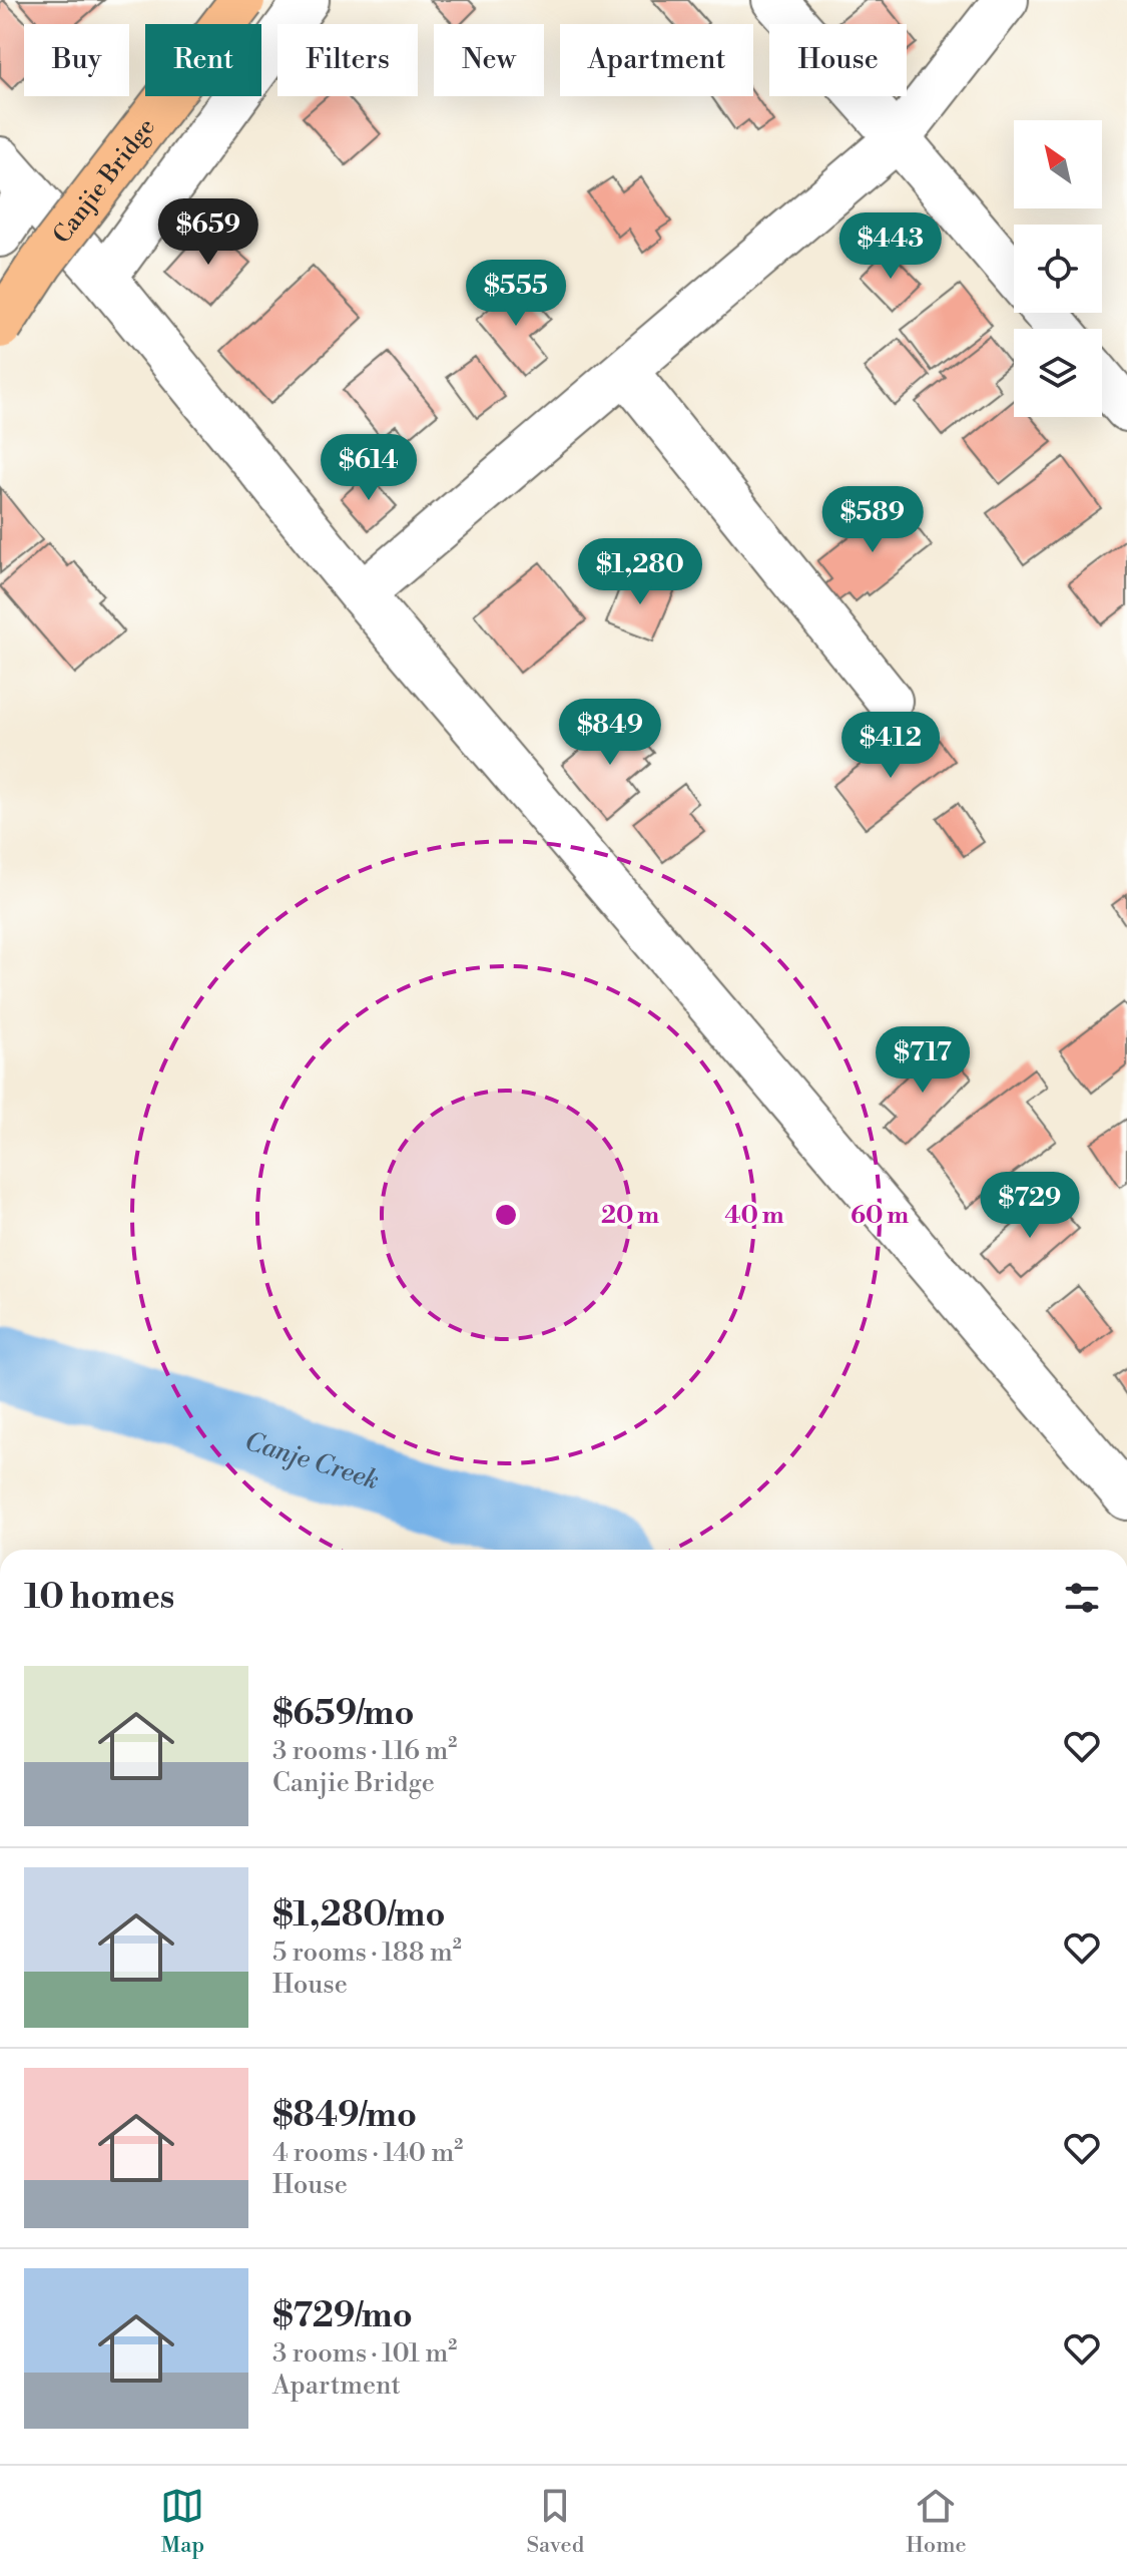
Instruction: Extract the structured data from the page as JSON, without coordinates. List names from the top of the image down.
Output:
{
  "streets": {
    "main road": ["Canjie Bridge"]
  },
  "water": ["Canje Creek"],
  "north": "top left",
  "page": {
    "chip": [
      "Buy",
      "Rent",
      "Filters",
      "New",
      "Apartment",
      "House"
    ],
    "price": [
      "$659",
      "$443",
      "$555",
      "$614",
      "$589",
      "$1,280",
      "$849",
      "$412",
      "$717",
      "$729"
    ],
    "heading": "10 homes",
    "list": [
      {
        "name": "$659/mo",
        "note": "3 rooms · 116 m² · Canjie Bridge"
      },
      {
        "name": "$1,280/mo",
        "note": "5 rooms · 188 m² · House"
      },
      {
        "name": "$849/mo",
        "note": "4 rooms · 140 m² · House"
      },
      {
        "name": "$729/mo",
        "note": "3 rooms · 101 m² · Apartment"
      }
    ],
    "tabs": ["Map", "Saved", "Home"]
  },
  "rings": ["20 m", "40 m", "60 m"]
}
